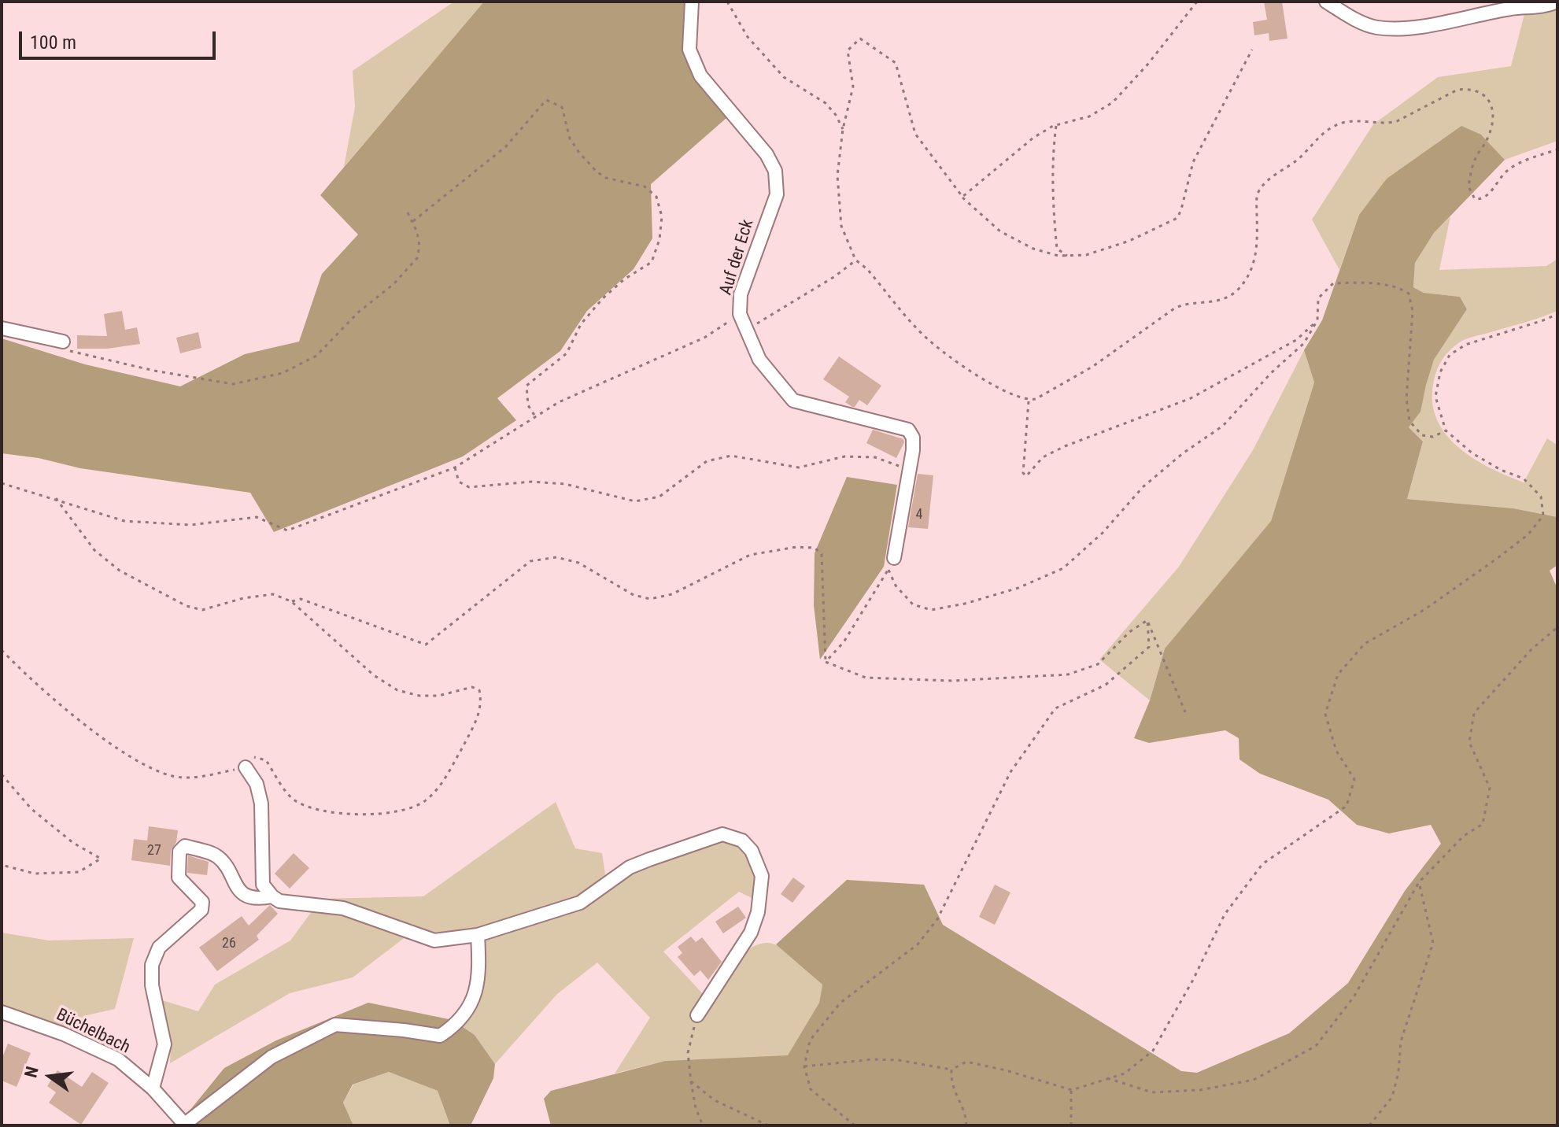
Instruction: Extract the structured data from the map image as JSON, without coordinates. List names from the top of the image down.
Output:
{
  "streets": {
    "street": ["Auf der Eck", "Büchelbach"]
  },
  "house_numbers": ["4", "27", "26"],
  "scale_bar": "100 m",
  "north": "left"
}
